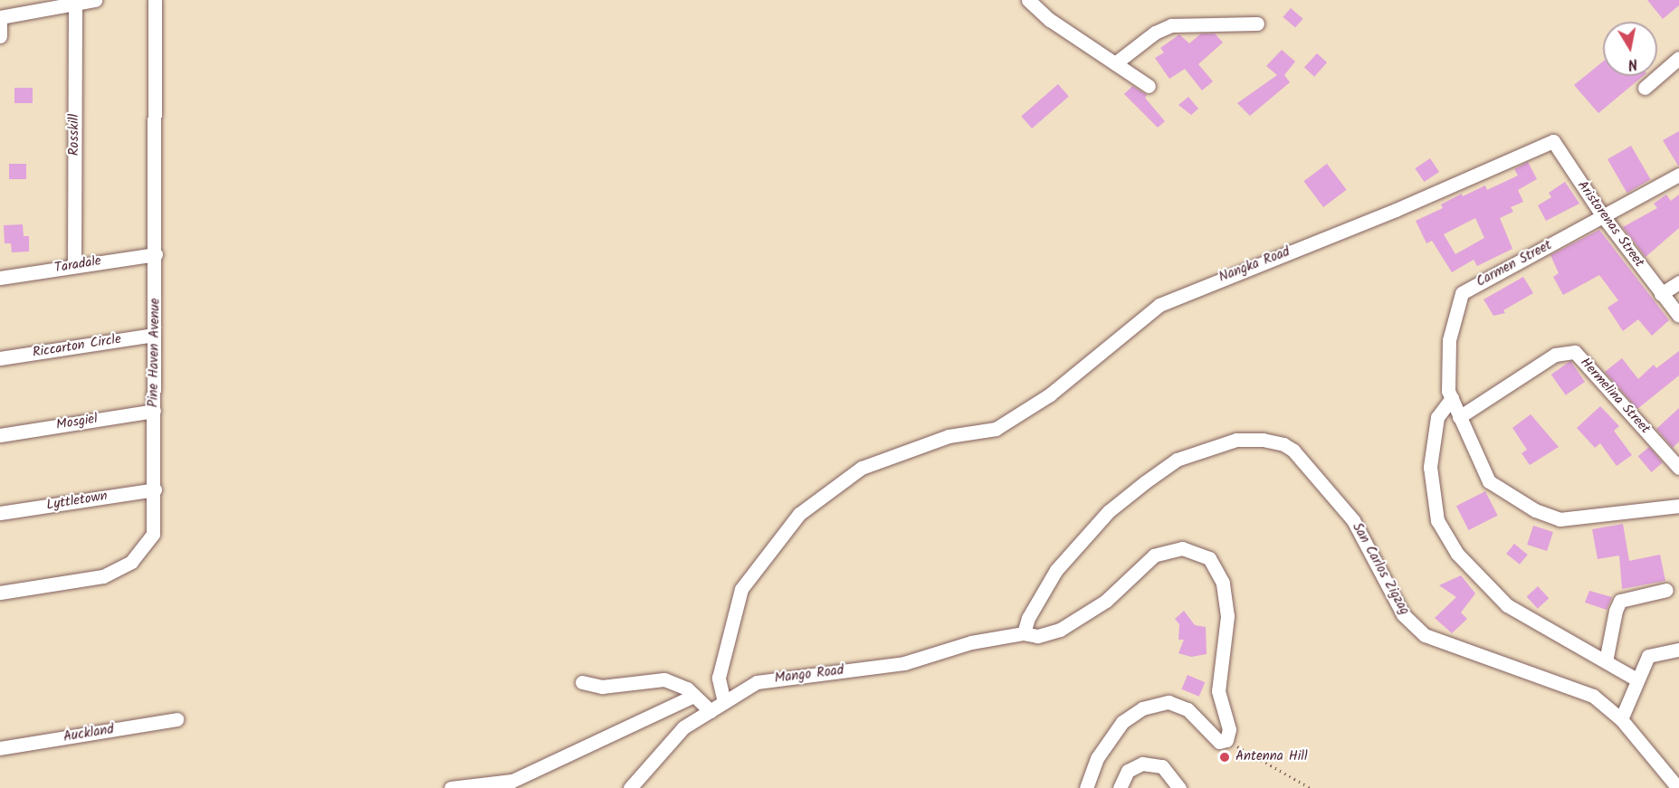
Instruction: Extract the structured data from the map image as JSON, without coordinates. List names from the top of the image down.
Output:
{
  "streets": {
    "street": [
      "Rosskill",
      "Aristorenas Street",
      "Carmen Street",
      "Taradale",
      "Nangka Road",
      "Riccarton Circle",
      "Pine Haven Avenue",
      "Hermelina Street",
      "Mosgiel",
      "Lyttletown",
      "San Carlos Zigzag",
      "Mango Road",
      "Auckland"
    ]
  },
  "crossings": [
    ["Rosskill", "Taradale"],
    ["Aristorenas Street", "Carmen Street"],
    ["Aristorenas Street", "Nangka Road"],
    ["Carmen Street", "Hermelina Street"],
    ["Taradale", "Pine Haven Avenue"],
    ["Nangka Road", "Mango Road"],
    ["Riccarton Circle", "Pine Haven Avenue"],
    ["Pine Haven Avenue", "Mosgiel"],
    ["Pine Haven Avenue", "Lyttletown"],
    ["San Carlos Zigzag", "Mango Road"]
  ],
  "places": ["Antenna Hill"],
  "north": "bottom"
}
